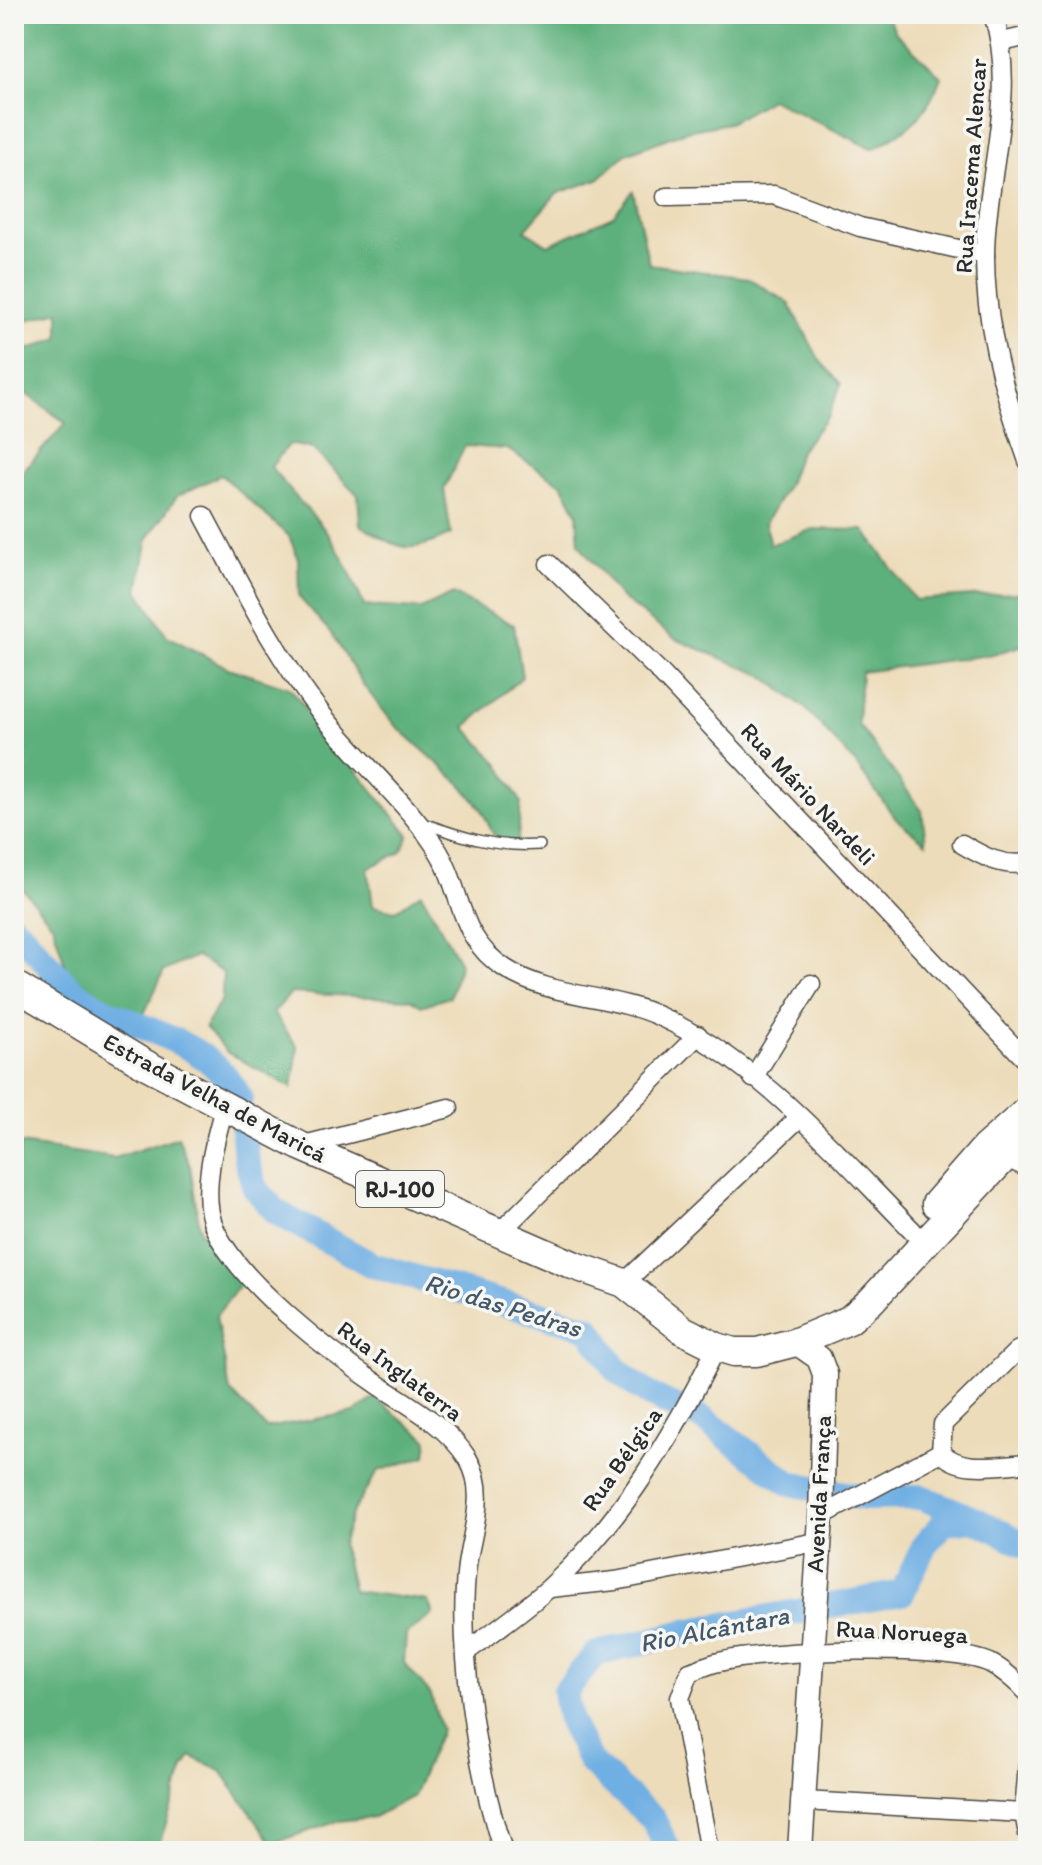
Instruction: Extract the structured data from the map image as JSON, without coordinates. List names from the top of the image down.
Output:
{
  "streets": {
    "main road": ["Estrada Velha de Maricá", "RJ-100"],
    "street": [
      "Rua Iracema Alencar",
      "Rua Mário Nardeli",
      "Rua Inglaterra",
      "Rua Bélgica",
      "Avenida França",
      "Rua Noruega"
    ]
  },
  "crossings": [
    ["Estrada Velha de Maricá", "Rua Inglaterra"],
    ["Estrada Velha de Maricá", "Rua Bélgica"],
    ["Estrada Velha de Maricá", "Avenida França"],
    ["Rua Inglaterra", "Rua Bélgica"],
    ["Avenida França", "Rua Noruega"]
  ],
  "water": ["Rio das Pedras", "Rio Alcântara"]
}
